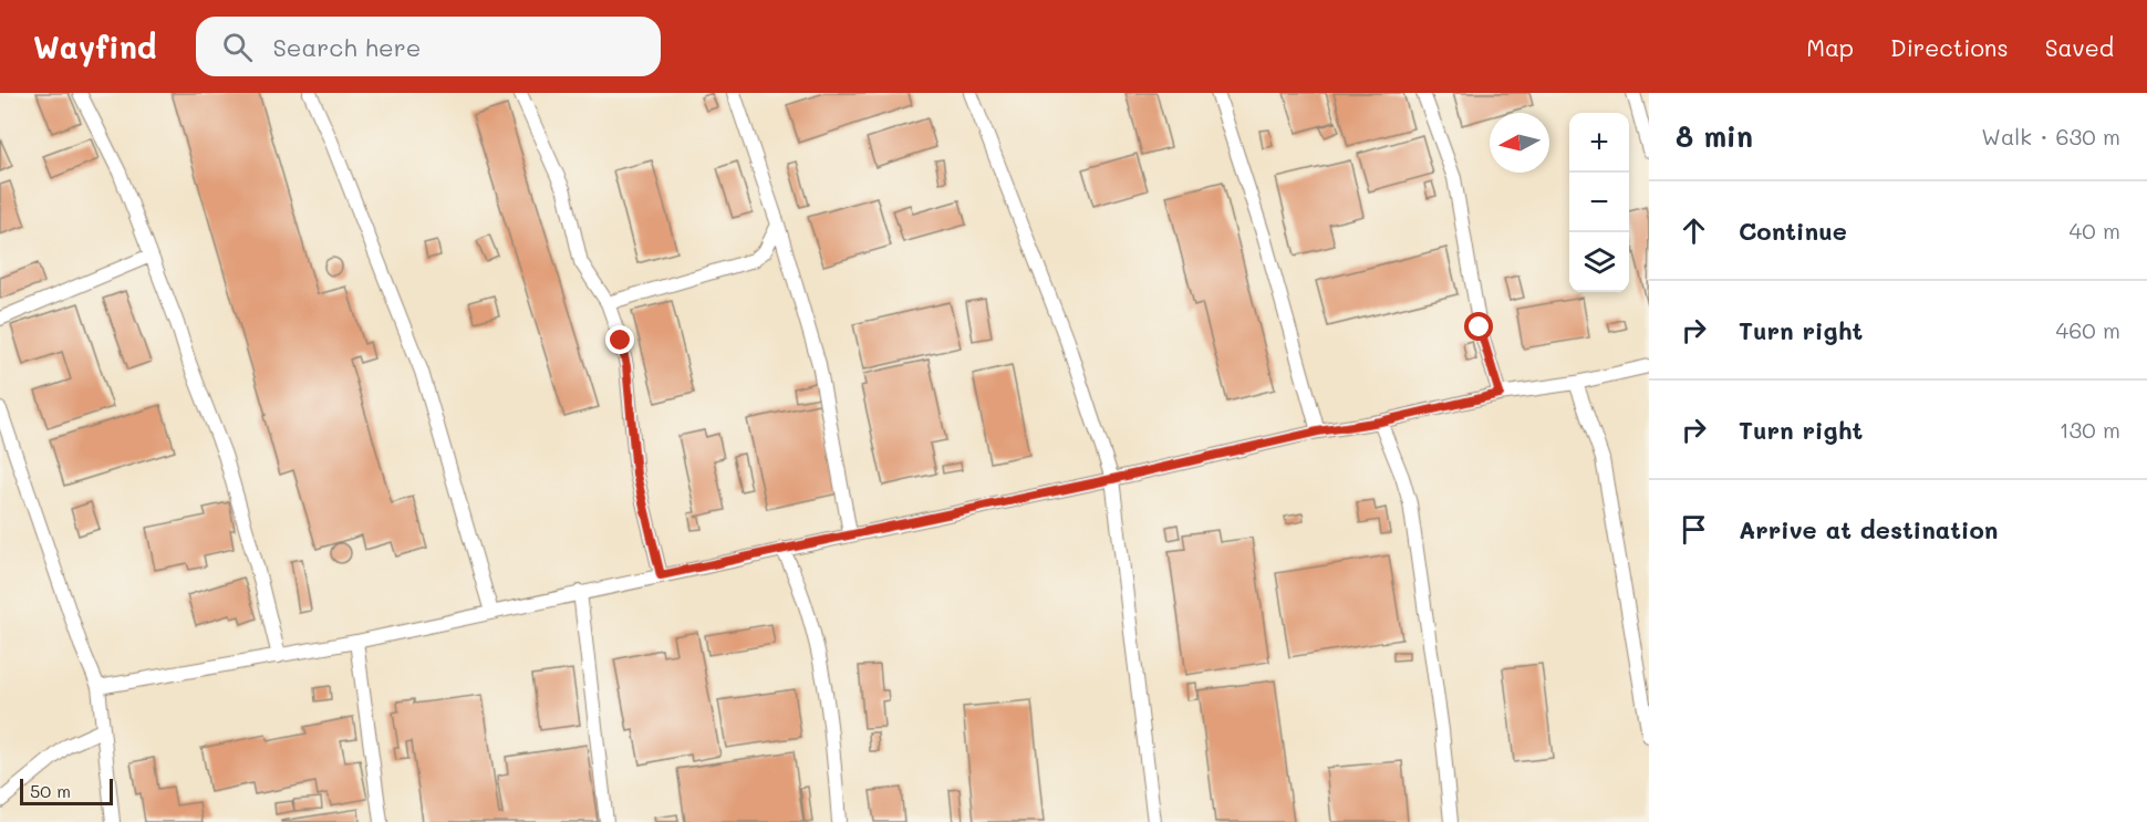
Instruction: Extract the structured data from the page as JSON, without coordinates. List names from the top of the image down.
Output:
{
  "scale_bar": "50 m",
  "north": "left",
  "page": {
    "header": "Wayfind",
    "search": "Search here",
    "nav": ["Map", "Directions", "Saved"],
    "heading": ["8 min", "Walk · 630 m"],
    "map_buttons": ["+", "−"],
    "list": [
      ["Continue", "40 m"],
      ["Turn right", "460 m"],
      ["Turn right", "130 m"],
      "Arrive at destination"
    ],
    "scale": "50 m"
  }
}
